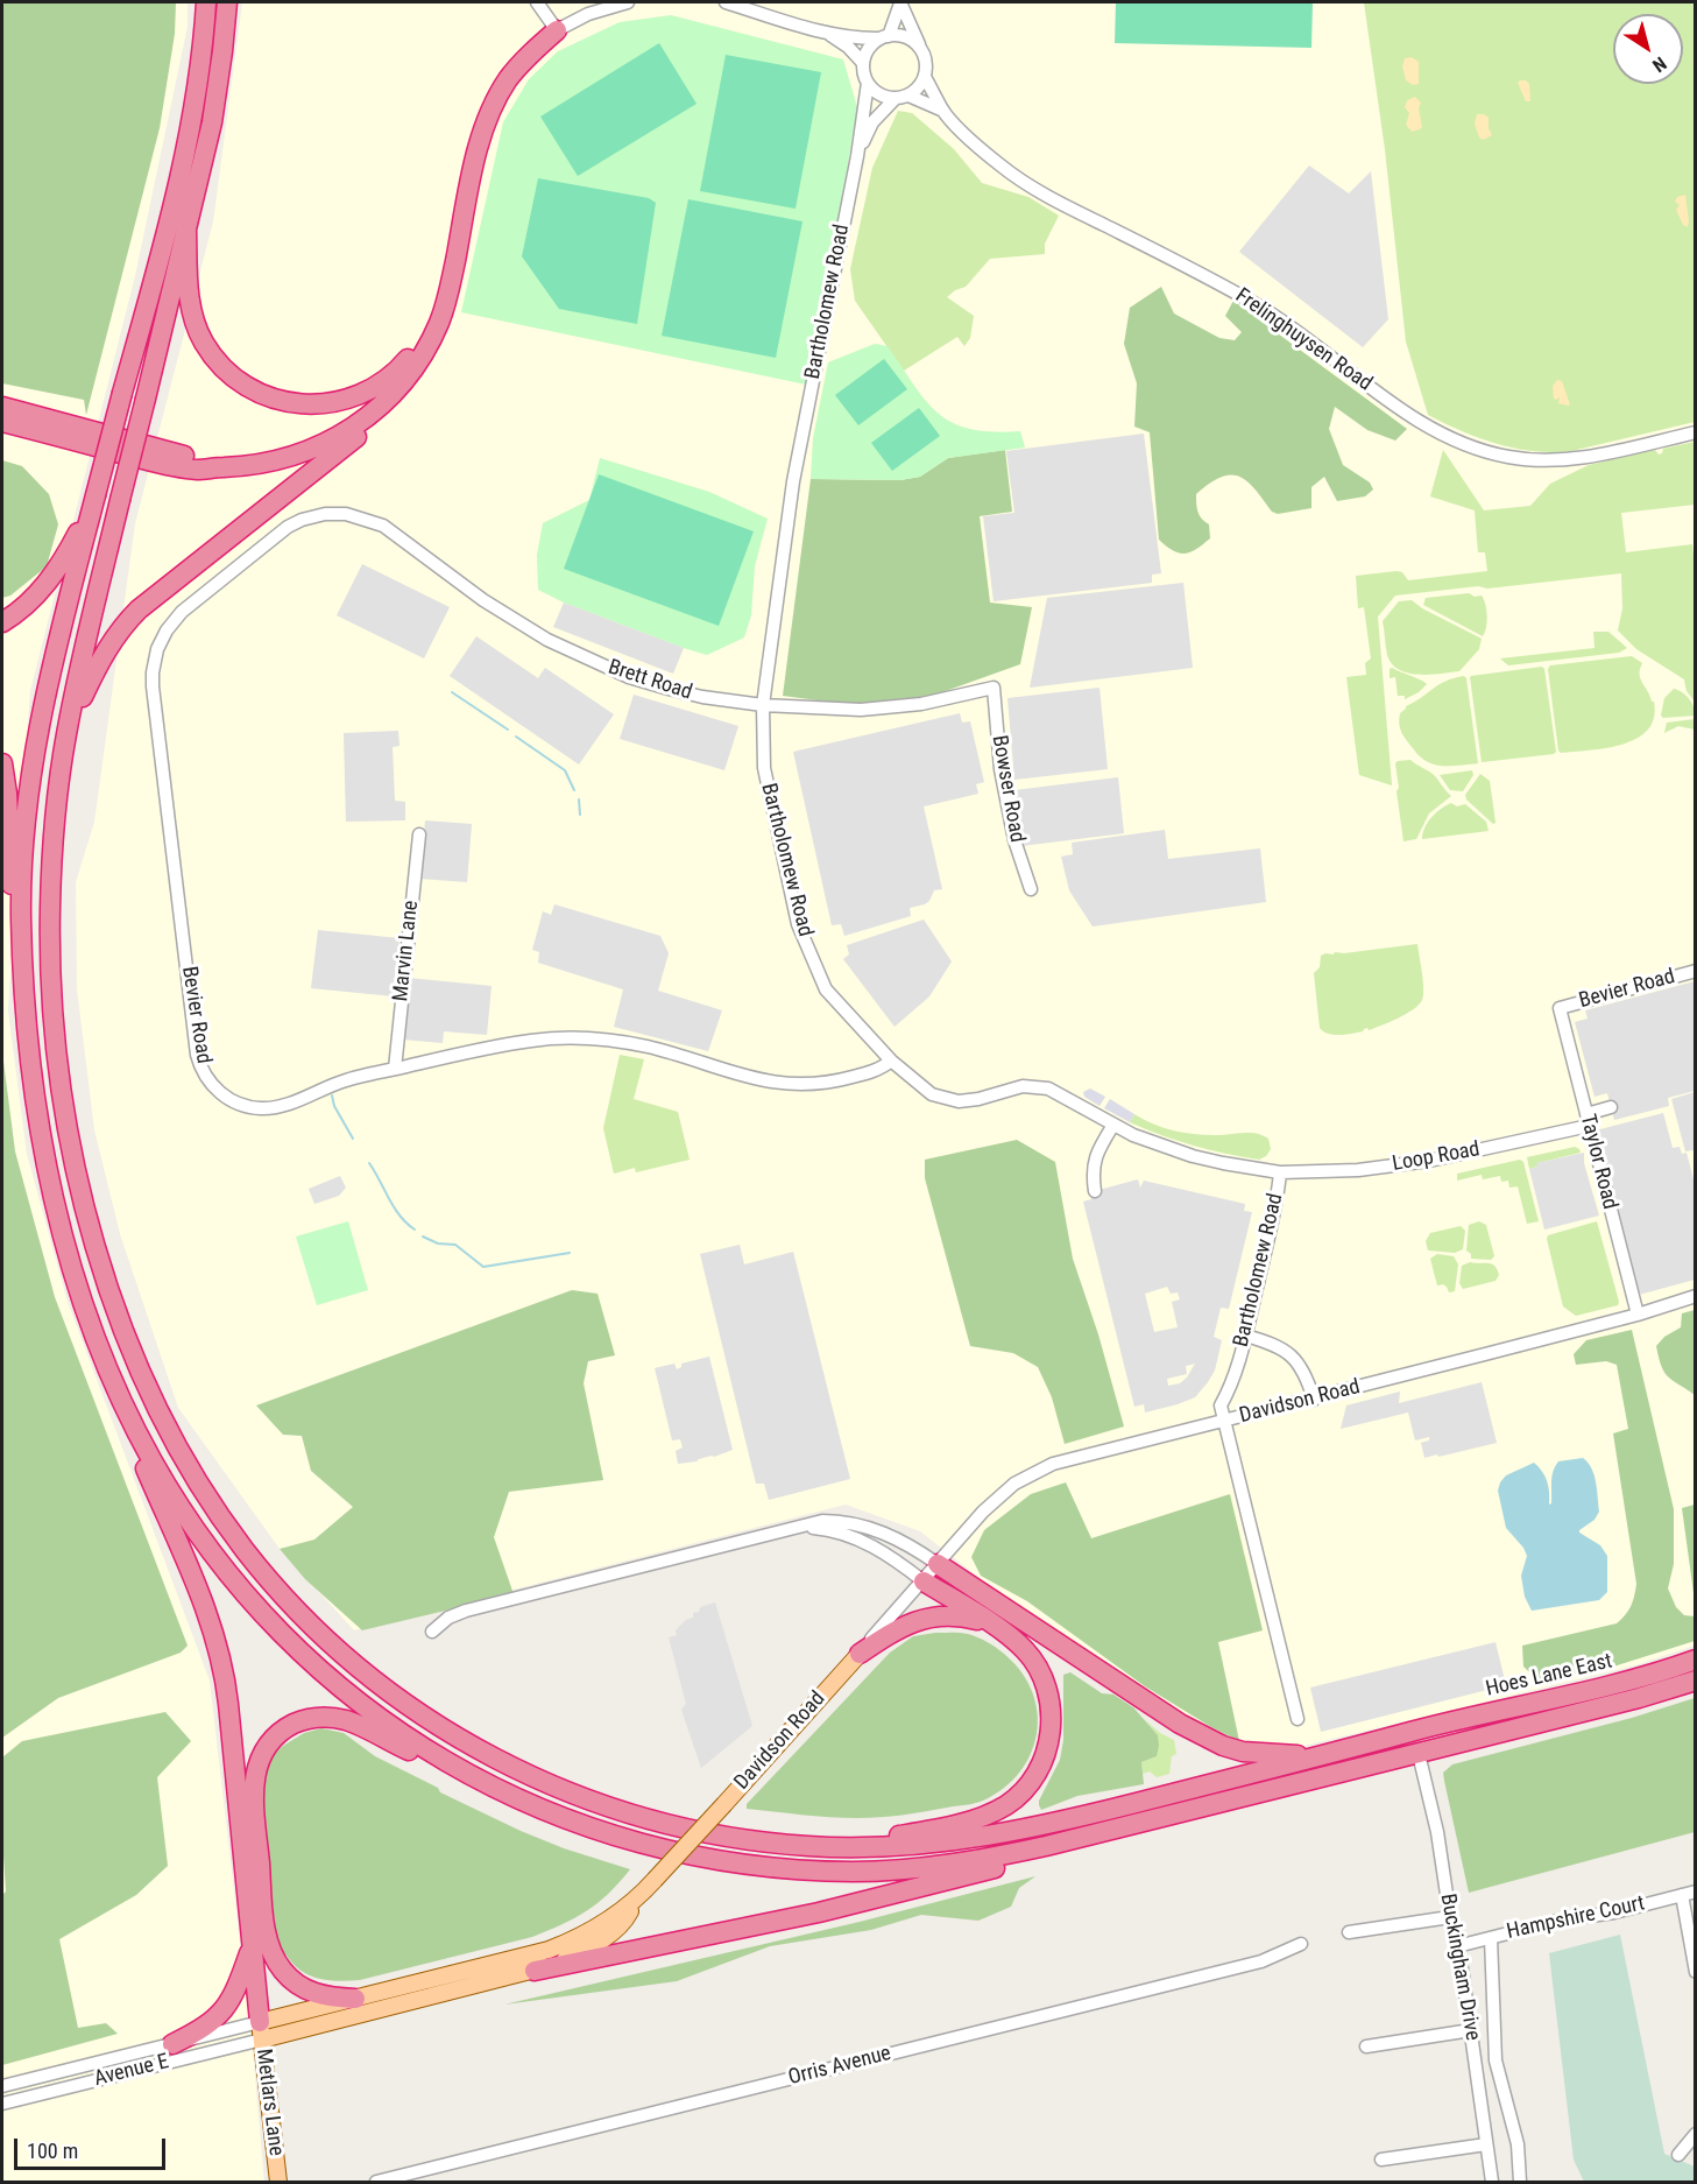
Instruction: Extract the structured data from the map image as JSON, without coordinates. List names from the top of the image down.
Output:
{
  "streets": {
    "highway": ["Hoes Lane East"],
    "main road": ["Davidson Road", "Metlars Lane"],
    "street": [
      "Bartholomew Road",
      "Frelinghuysen Road",
      "Brett Road",
      "Bowser Road",
      "Marvin Lane",
      "Bevier Road",
      "Loop Road",
      "Taylor Road",
      "Hampshire Court",
      "Buckingham Drive",
      "Orris Avenue",
      "Avenue E"
    ]
  },
  "crossings": [
    ["Bartholomew Road", "Frelinghuysen Road"],
    ["Bartholomew Road", "Brett Road"],
    ["Bartholomew Road", "Bevier Road"],
    ["Bartholomew Road", "Loop Road"],
    ["Bartholomew Road", "Davidson Road"],
    ["Brett Road", "Bowser Road"],
    ["Brett Road", "Bevier Road"],
    ["Marvin Lane", "Bevier Road"],
    ["Bevier Road", "Taylor Road"],
    ["Loop Road", "Taylor Road"],
    ["Taylor Road", "Davidson Road"],
    ["Davidson Road", "Avenue E"],
    ["Davidson Road", "Metlars Lane"],
    ["Hoes Lane East", "Buckingham Drive"],
    ["Hampshire Court", "Buckingham Drive"],
    ["Avenue E", "Metlars Lane"]
  ],
  "scale_bar": "100 m",
  "north": "bottom right"
}
